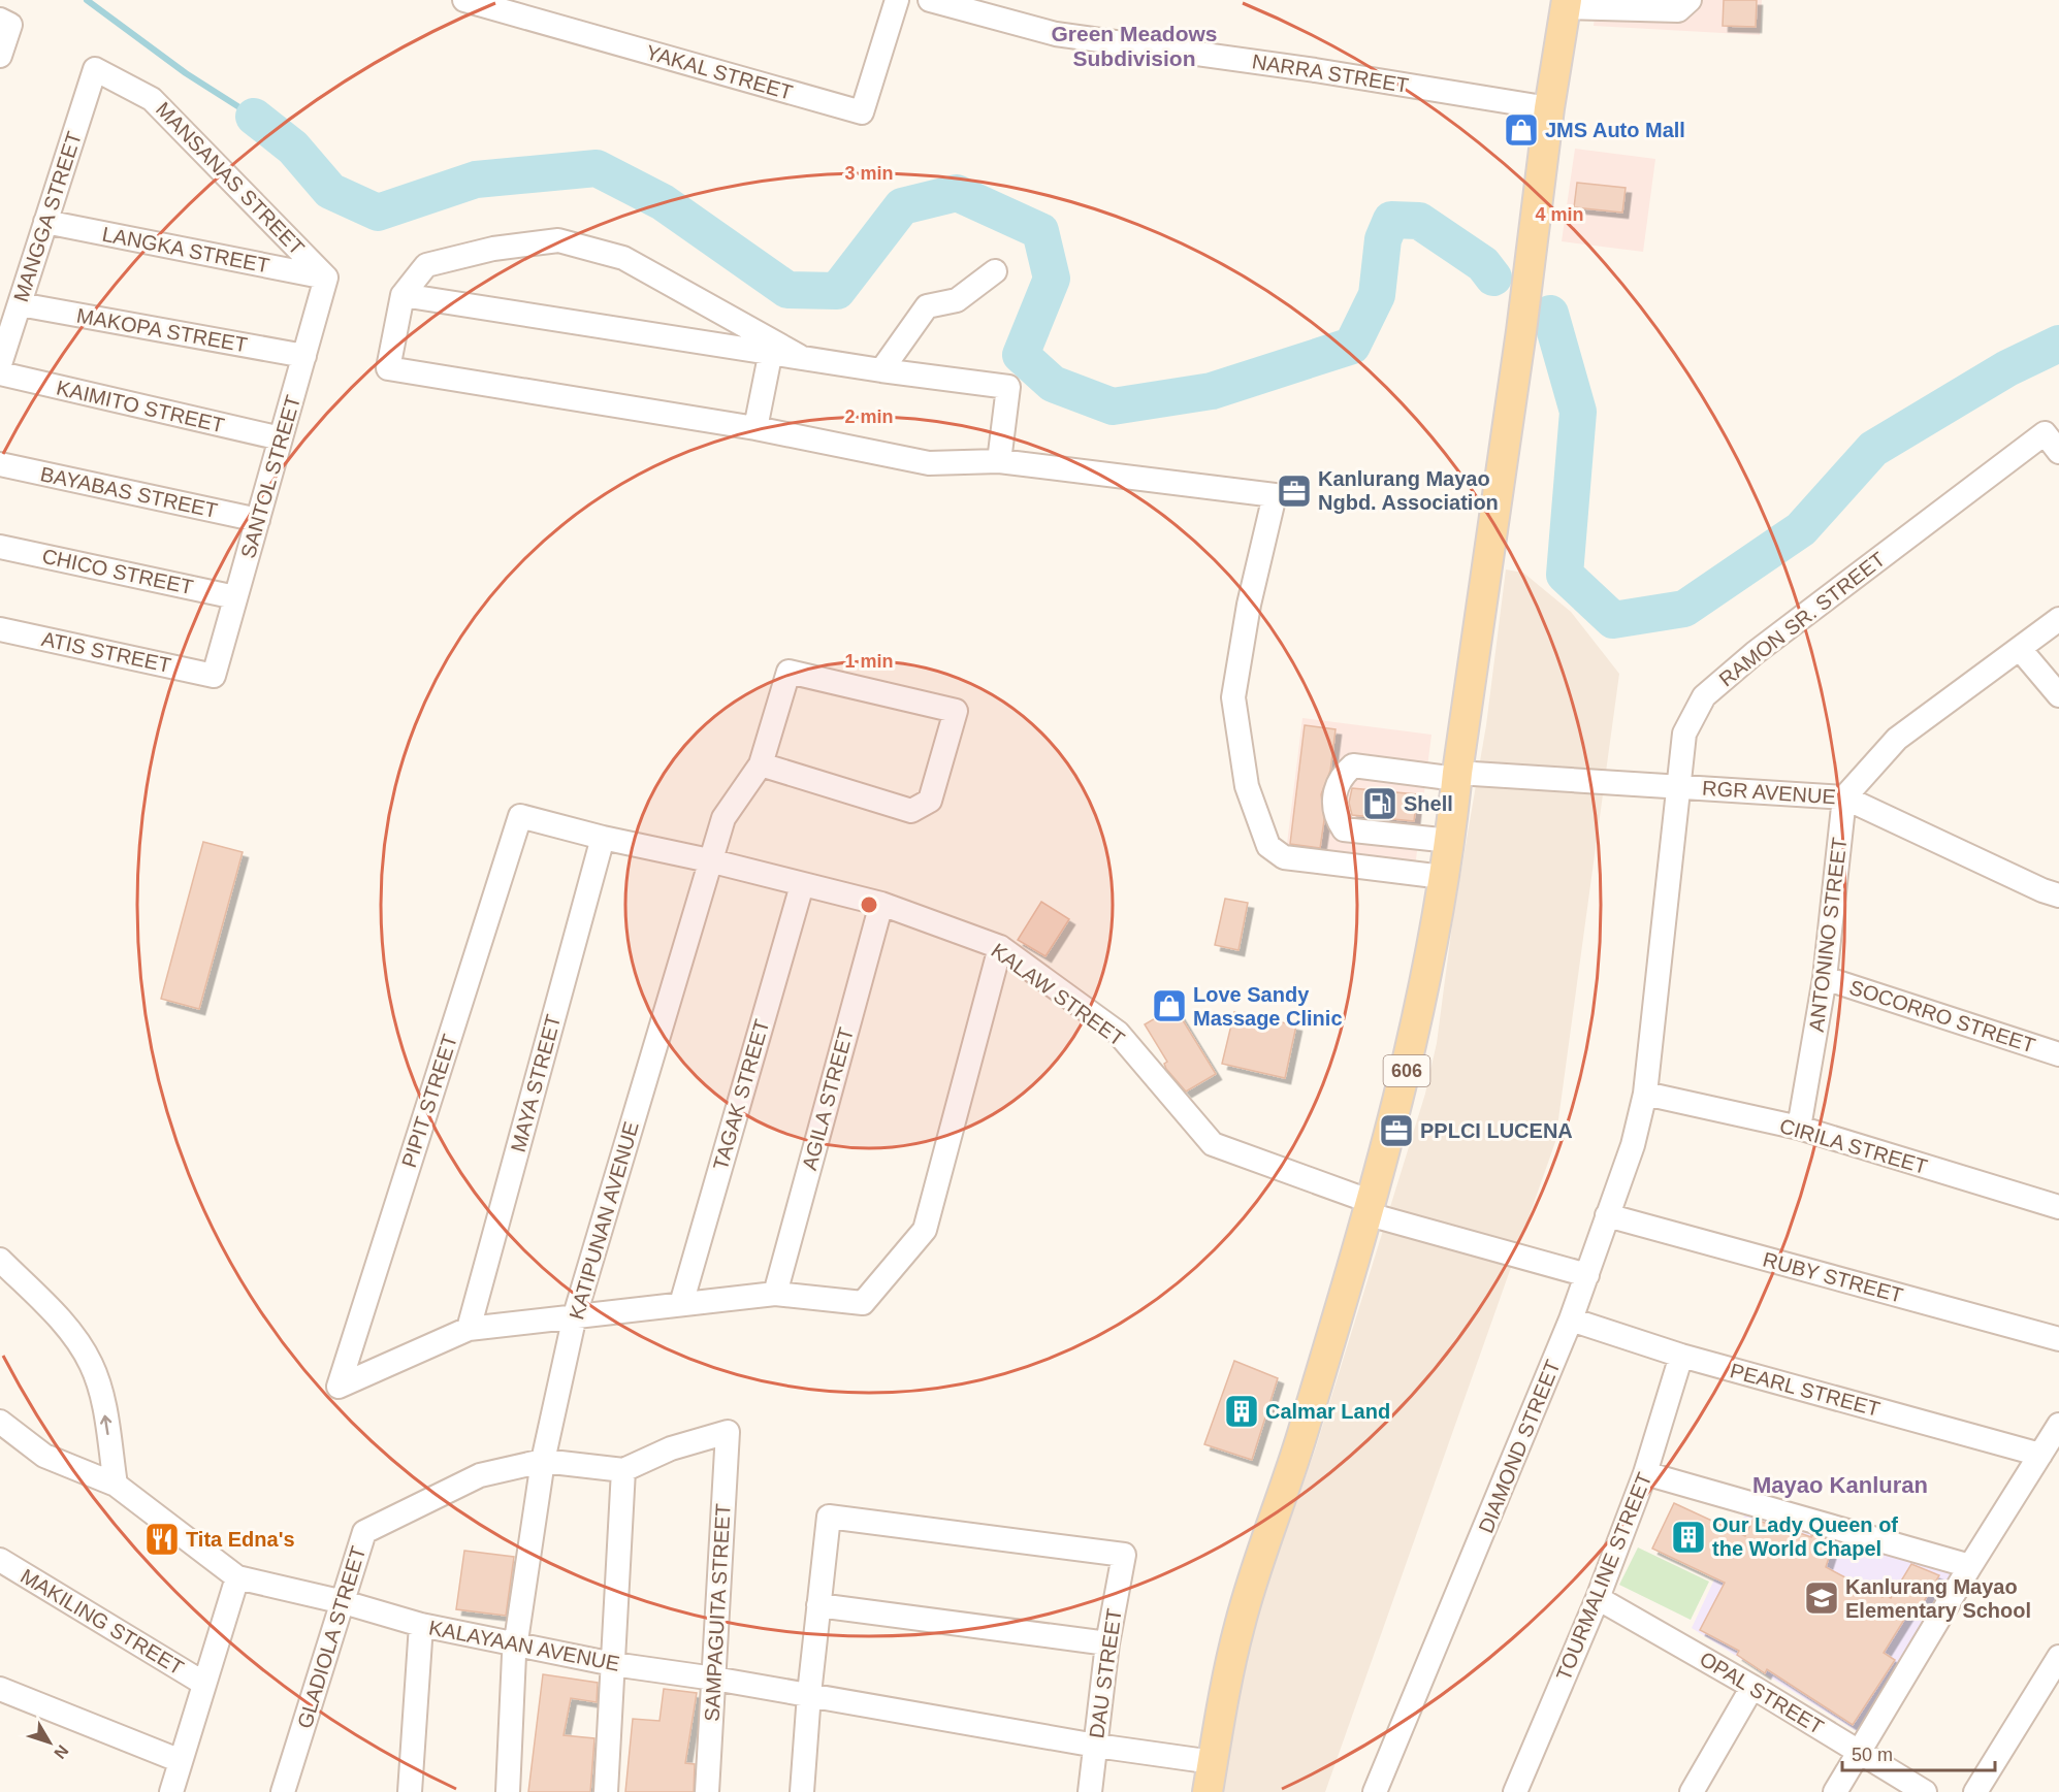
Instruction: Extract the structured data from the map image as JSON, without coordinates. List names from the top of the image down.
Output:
{
  "streets": {
    "main road": ["606"],
    "street": [
      "YAKAL STREET",
      "NARRA STREET",
      "MANSANAS STREET",
      "MANGGA STREET",
      "LANGKA STREET",
      "MAKOPA STREET",
      "KAIMITO STREET",
      "SANTOL STREET",
      "BAYABAS STREET",
      "CHICO STREET",
      "RAMON SR. STREET",
      "ATIS STREET",
      "RGR AVENUE",
      "ANTONINO STREET",
      "KALAW STREET",
      "SOCORRO STREET",
      "MAYA STREET",
      "TAGAK STREET",
      "AGILA STREET",
      "PIPIT STREET",
      "CIRILA STREET",
      "KATIPUNAN AVENUE",
      "RUBY STREET",
      "PEARL STREET",
      "DIAMOND STREET",
      "TOURMALINE STREET",
      "SAMPAGUITA STREET",
      "MAKILING STREET",
      "GLADIOLA STREET",
      "KALAYAAN AVENUE",
      "DAU STREET",
      "OPAL STREET"
    ]
  },
  "crossings": [
    ["NARRA STREET", "606"],
    ["MANSANAS STREET", "MANGGA STREET"],
    ["MANSANAS STREET", "LANGKA STREET"],
    ["MANSANAS STREET", "SANTOL STREET"],
    ["MANGGA STREET", "LANGKA STREET"],
    ["MANGGA STREET", "MAKOPA STREET"],
    ["LANGKA STREET", "SANTOL STREET"],
    ["MAKOPA STREET", "SANTOL STREET"],
    ["KAIMITO STREET", "SANTOL STREET"],
    ["SANTOL STREET", "BAYABAS STREET"],
    ["SANTOL STREET", "CHICO STREET"],
    ["SANTOL STREET", "ATIS STREET"],
    ["RAMON SR. STREET", "RGR AVENUE"],
    ["RAMON SR. STREET", "CIRILA STREET"],
    ["RAMON SR. STREET", "DIAMOND STREET"],
    ["RGR AVENUE", "ANTONINO STREET"],
    ["RGR AVENUE", "606"],
    ["ANTONINO STREET", "SOCORRO STREET"],
    ["ANTONINO STREET", "CIRILA STREET"],
    ["KALAW STREET", "606"],
    ["KALAW STREET", "MAYA STREET"],
    ["KALAW STREET", "TAGAK STREET"],
    ["KALAW STREET", "AGILA STREET"],
    ["KALAW STREET", "PIPIT STREET"],
    ["KALAW STREET", "KATIPUNAN AVENUE"],
    ["KALAW STREET", "DIAMOND STREET"],
    ["606", "KALAYAAN AVENUE"],
    ["MAYA STREET", "PIPIT STREET"],
    ["CIRILA STREET", "DIAMOND STREET"],
    ["KATIPUNAN AVENUE", "GLADIOLA STREET"],
    ["KATIPUNAN AVENUE", "KALAYAAN AVENUE"],
    ["RUBY STREET", "DIAMOND STREET"],
    ["PEARL STREET", "DIAMOND STREET"],
    ["PEARL STREET", "TOURMALINE STREET"],
    ["TOURMALINE STREET", "OPAL STREET"],
    ["SAMPAGUITA STREET", "GLADIOLA STREET"],
    ["SAMPAGUITA STREET", "KALAYAAN AVENUE"],
    ["GLADIOLA STREET", "KALAYAAN AVENUE"],
    ["KALAYAAN AVENUE", "DAU STREET"]
  ],
  "districts": ["Green Meadows Subdivision", "Mayao Kanluran"],
  "places": {
    "shop": ["JMS Auto Mall", "Love Sandy Massage Clinic"],
    "office": ["Kanlurang Mayao Ngbd. Association", "PPLCI LUCENA"],
    "fuel station": ["Shell"],
    "building": ["Calmar Land", "Our Lady Queen of the World Chapel"],
    "restaurant": ["Tita Edna's"],
    "school or university": ["Kanlurang Mayao Elementary School"]
  },
  "scale_bar": "50 m",
  "north": "bottom right",
  "rings": [
    "3 min",
    "4 min",
    "2 min",
    "1 min"
  ]
}
